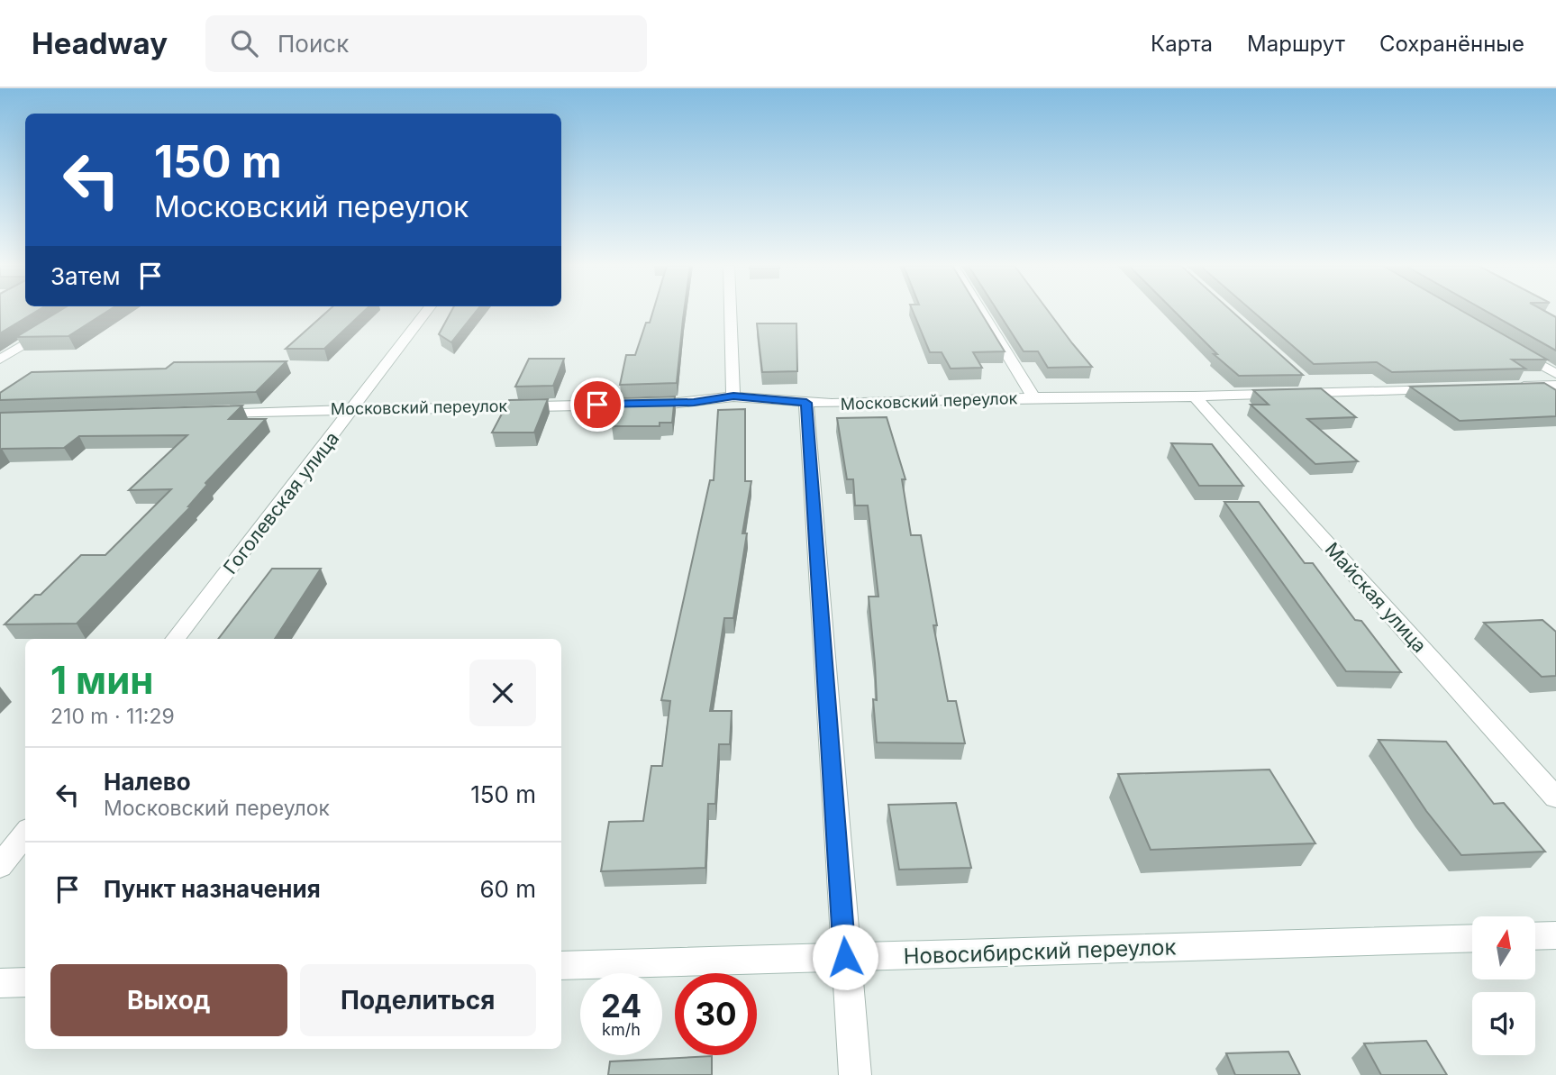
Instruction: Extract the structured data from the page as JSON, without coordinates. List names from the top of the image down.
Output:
{
  "streets": {
    "street": [
      "Московский переулок",
      "Гоголевская улица",
      "Майская улица",
      "Новосибирский переулок"
    ]
  },
  "crossings": [
    ["Московский переулок", "Гоголевская улица"],
    ["Московский переулок", "Майская улица"]
  ],
  "north": "top",
  "page": {
    "header": "Headway",
    "search": "Поиск",
    "nav": ["Карта", "Маршрут", "Сохранённые"],
    "turn": ["150 m", "Московский переулок"],
    "then": "Затем",
    "heading": ["1 мин", "210 m · 11:29"],
    "list": [
      {
        "name": "Налево",
        "note": "Московский переулок",
        "value": "150 m"
      },
      {
        "name": "Пункт назначения",
        "value": "60 m"
      }
    ],
    "buttons": ["Выход", "Поделиться"],
    "speed": "24 km/h",
    "limit": "30"
  }
}
